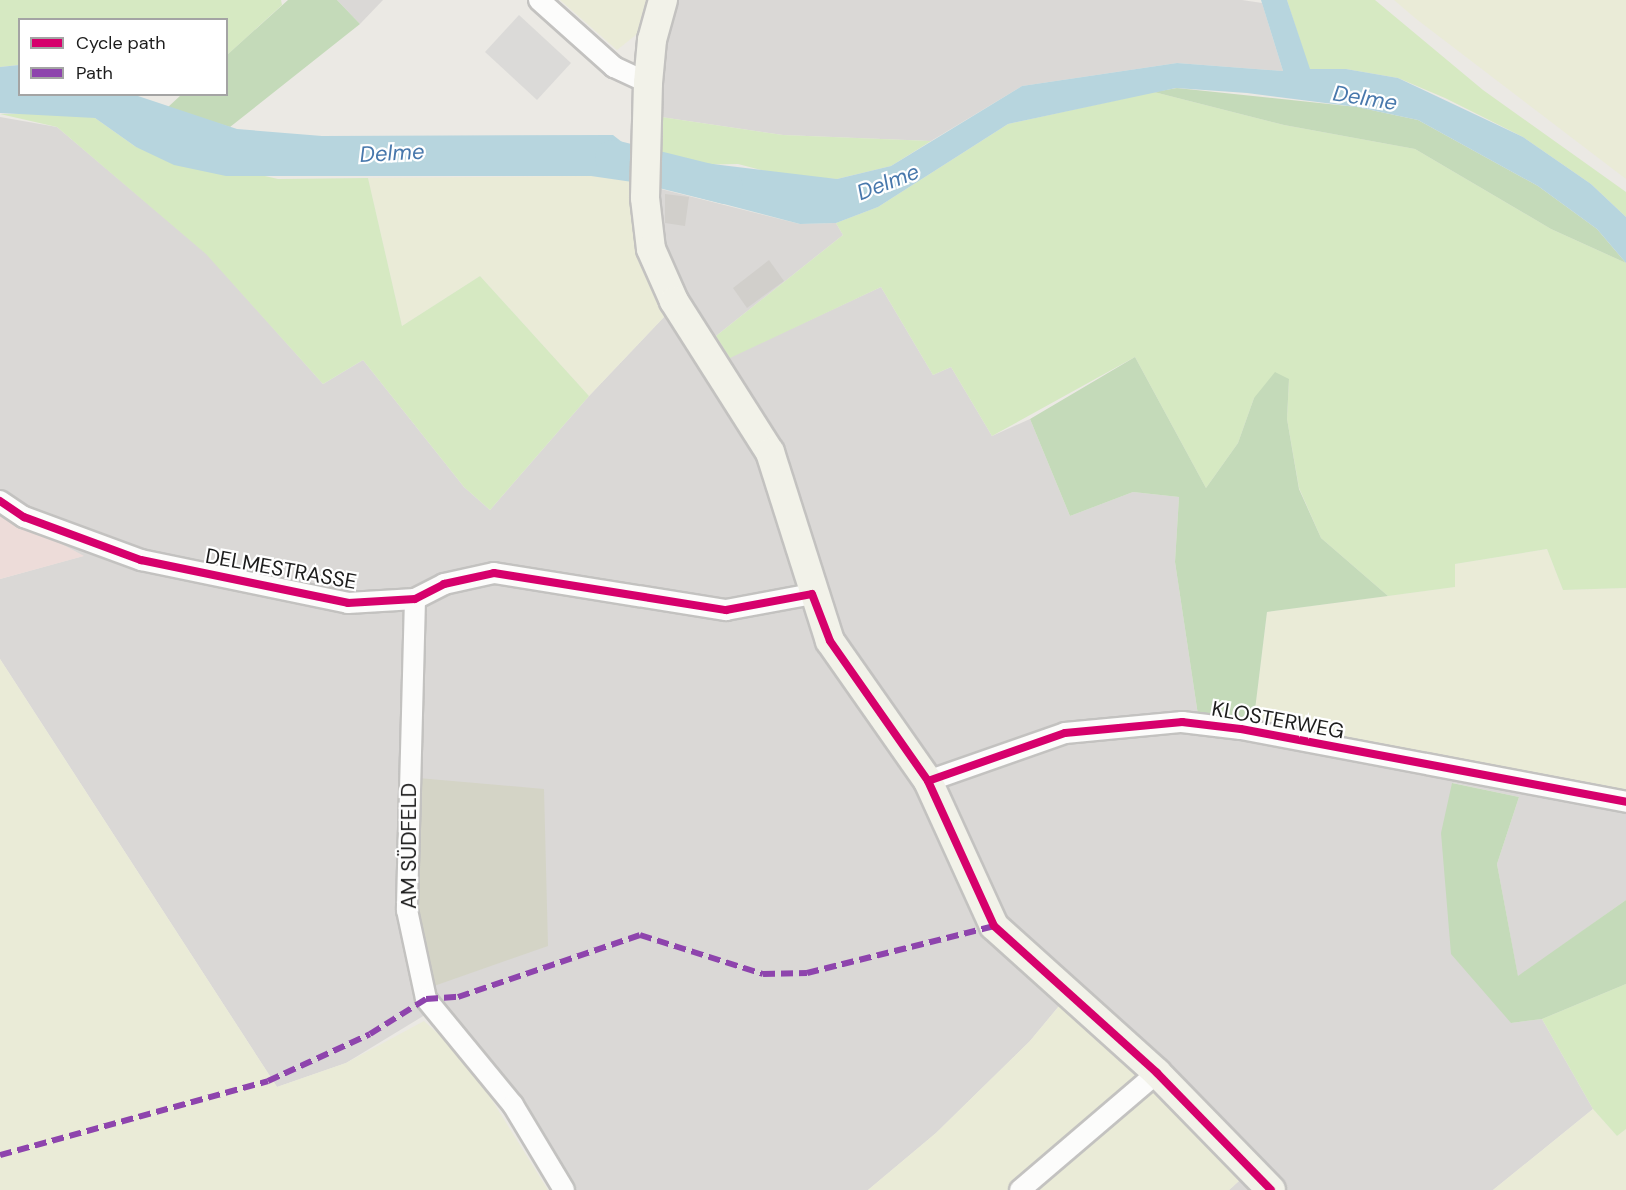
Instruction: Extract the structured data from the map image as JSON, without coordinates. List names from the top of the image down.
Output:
{
  "streets": {
    "street": ["DELMESTRASSE", "KLOSTERWEG", "AM SÜDFELD"]
  },
  "crossings": [
    ["DELMESTRASSE", "AM SÜDFELD"]
  ],
  "water": ["Delme"],
  "legend": ["Cycle path", "Path"]
}
